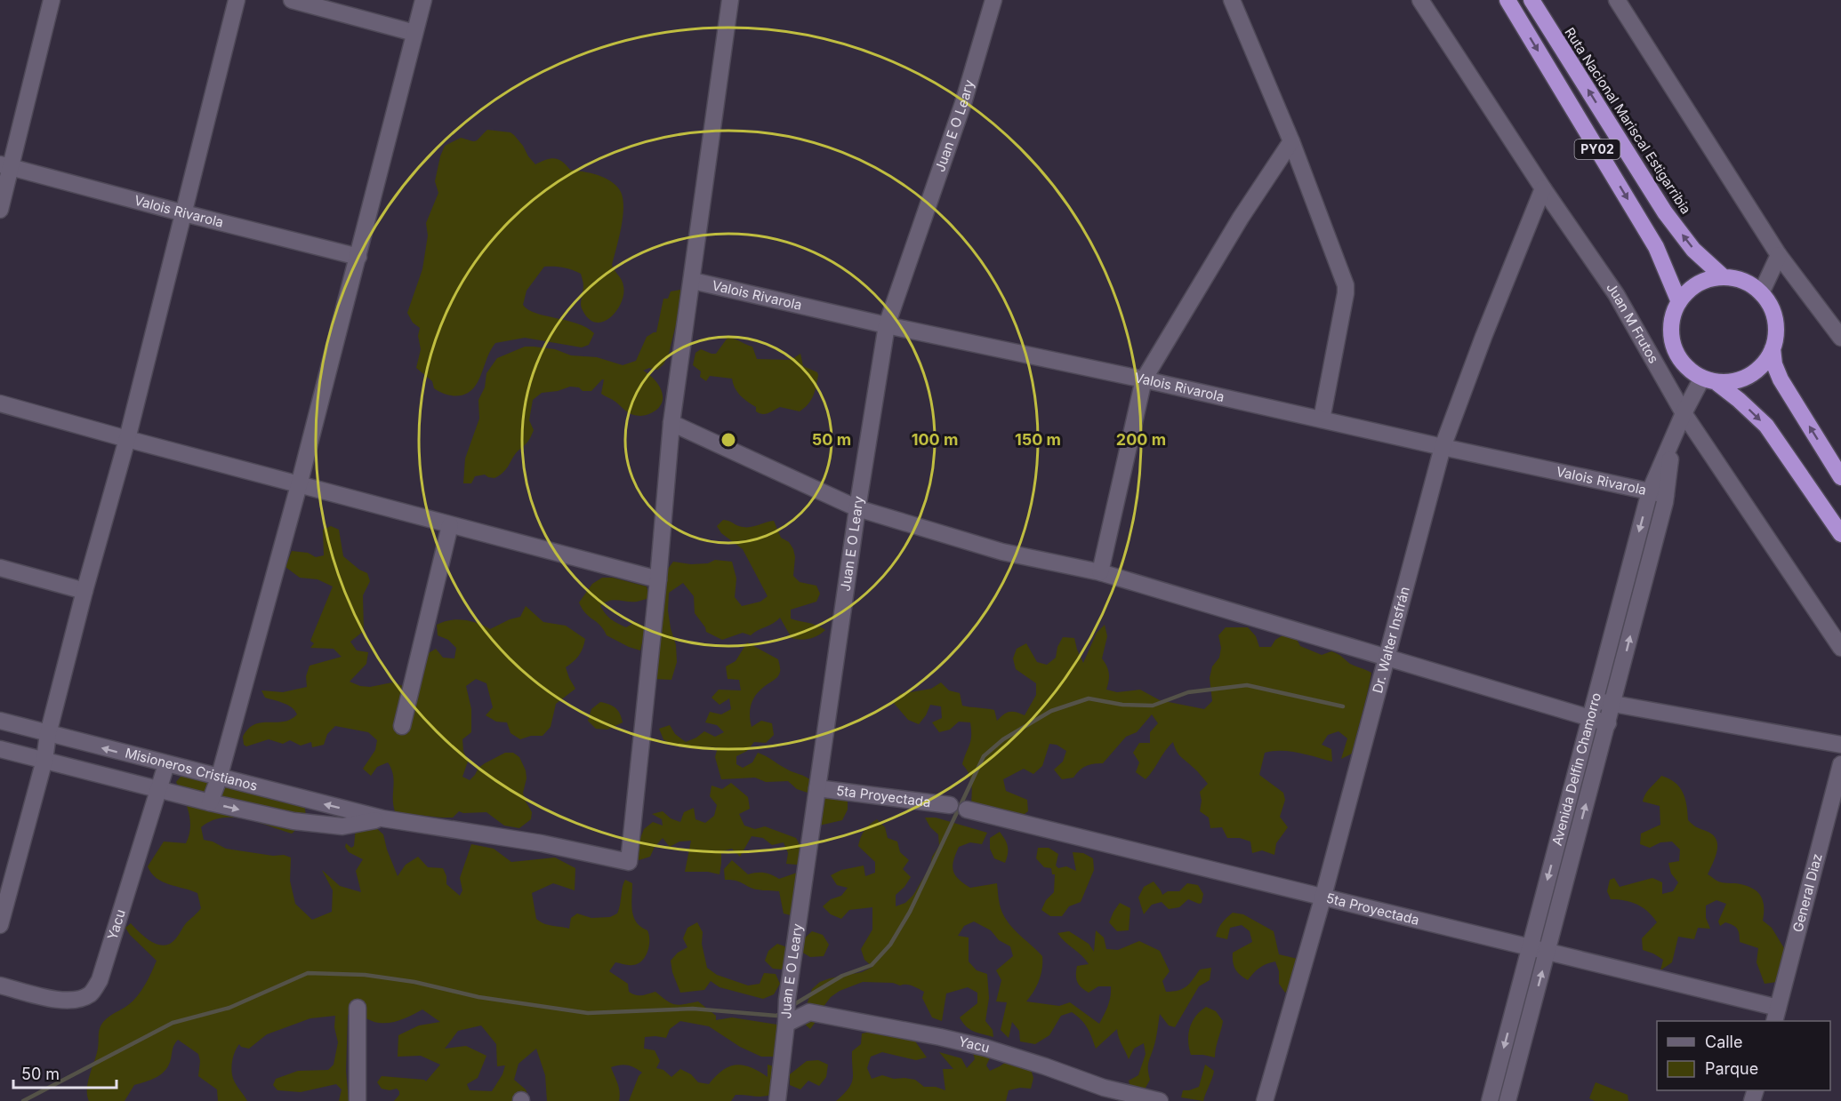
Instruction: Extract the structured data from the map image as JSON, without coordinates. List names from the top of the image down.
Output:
{
  "streets": {
    "highway": ["Ruta Nacional Mariscal Estigarribia", "PY02"],
    "street": [
      "Juan E O Leary",
      "Valois Rivarola",
      "Juan M Frutos",
      "Dr. Walter Insfrán",
      "Avenida Delfin Chamorro",
      "Misioneros Cristianos",
      "5ta Proyectada",
      "General Diaz",
      "Yacu"
    ]
  },
  "crossings": [
    ["Ruta Nacional Mariscal Estigarribia", "PY02"],
    ["Ruta Nacional Mariscal Estigarribia", "Avenida Delfin Chamorro"],
    ["Juan E O Leary", "Valois Rivarola"],
    ["Juan E O Leary", "5ta Proyectada"],
    ["Juan E O Leary", "Yacu"],
    ["PY02", "Avenida Delfin Chamorro"],
    ["Valois Rivarola", "Dr. Walter Insfrán"],
    ["Valois Rivarola", "Avenida Delfin Chamorro"],
    ["Juan M Frutos", "Dr. Walter Insfrán"],
    ["Juan M Frutos", "Avenida Delfin Chamorro"],
    ["Dr. Walter Insfrán", "5ta Proyectada"],
    ["Avenida Delfin Chamorro", "5ta Proyectada"],
    ["Misioneros Cristianos", "Yacu"],
    ["5ta Proyectada", "General Diaz"]
  ],
  "legend": ["Calle", "Parque"],
  "scale_bar": "50 m",
  "rings": [
    "50 m",
    "100 m",
    "150 m",
    "200 m"
  ]
}
